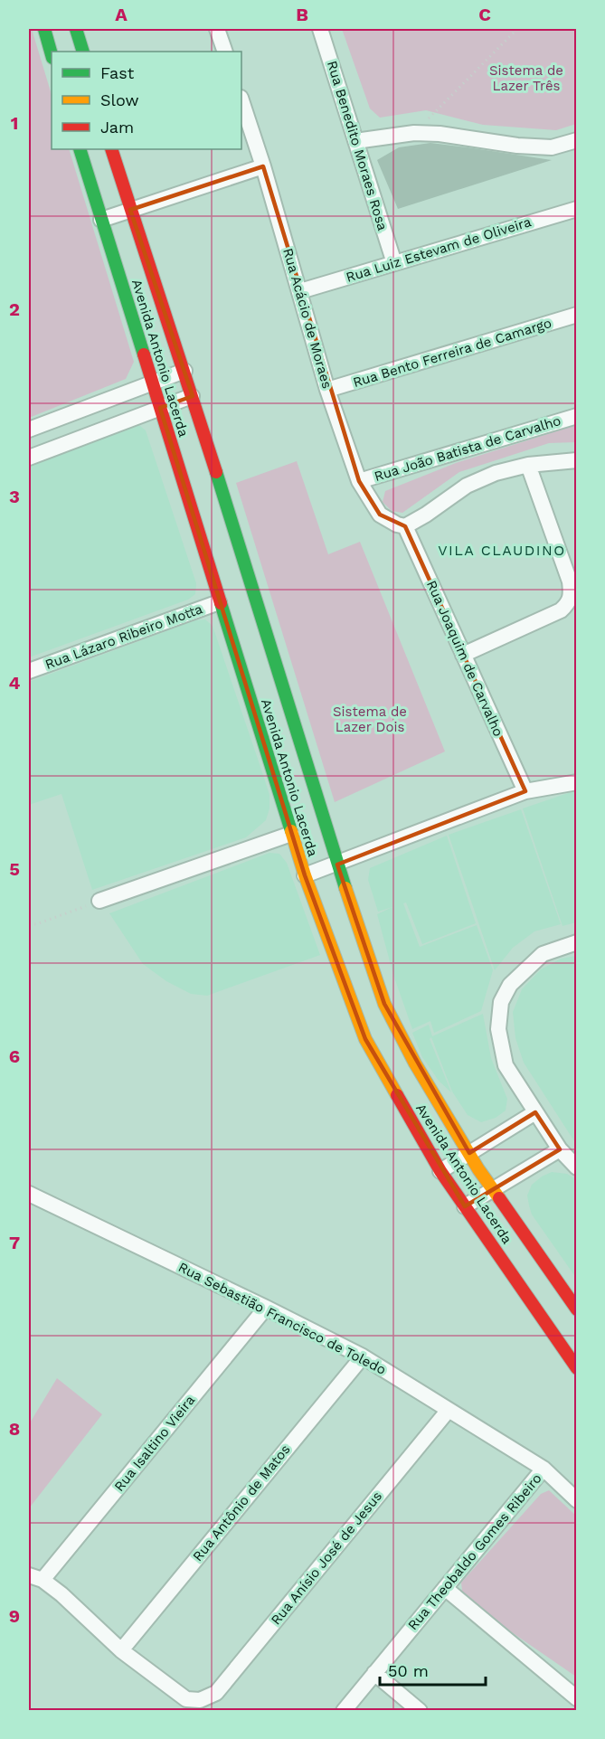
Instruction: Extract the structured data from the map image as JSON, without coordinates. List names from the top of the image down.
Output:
{
  "streets": {
    "main road": ["Avenida Antonio Lacerda"],
    "street": [
      "Rua Benedito Moraes Rosa",
      "Rua Luiz Estevam de Oliveira",
      "Rua Acácio de Moraes",
      "Rua Bento Ferreira de Camargo",
      "Rua João Batista de Carvalho",
      "Rua Lázaro Ribeiro Motta",
      "Rua Joaquim de Carvalho",
      "Rua Sebastião Francisco de Toledo",
      "Rua Isaltino Vieira",
      "Rua Antônio de Matos",
      "Rua Theobaldo Gomes Ribeiro",
      "Rua Anísio José de Jesus"
    ]
  },
  "crossings": [
    ["Rua Benedito Moraes Rosa", "Rua Luiz Estevam de Oliveira"],
    ["Rua Luiz Estevam de Oliveira", "Rua Acácio de Moraes"],
    ["Rua Acácio de Moraes", "Rua Bento Ferreira de Camargo"],
    ["Rua Acácio de Moraes", "Rua João Batista de Carvalho"],
    ["Rua Acácio de Moraes", "Rua Joaquim de Carvalho"],
    ["Avenida Antonio Lacerda", "Rua Lázaro Ribeiro Motta"],
    ["Rua Sebastião Francisco de Toledo", "Rua Isaltino Vieira"],
    ["Rua Sebastião Francisco de Toledo", "Rua Antônio de Matos"],
    ["Rua Sebastião Francisco de Toledo", "Rua Theobaldo Gomes Ribeiro"],
    ["Rua Sebastião Francisco de Toledo", "Rua Anísio José de Jesus"],
    ["Rua Antônio de Matos", "Rua Anísio José de Jesus"]
  ],
  "districts": ["VILA CLAUDINO"],
  "parks": ["Sistema de Lazer Três", "Sistema de Lazer Dois"],
  "legend": ["Fast", "Slow", "Jam"],
  "scale_bar": "50 m",
  "grid": {
    "columns": ["A", "B", "C"],
    "rows": [
      "1",
      "2",
      "3",
      "4",
      "5",
      "6",
      "7",
      "8",
      "9"
    ]
  }
}
